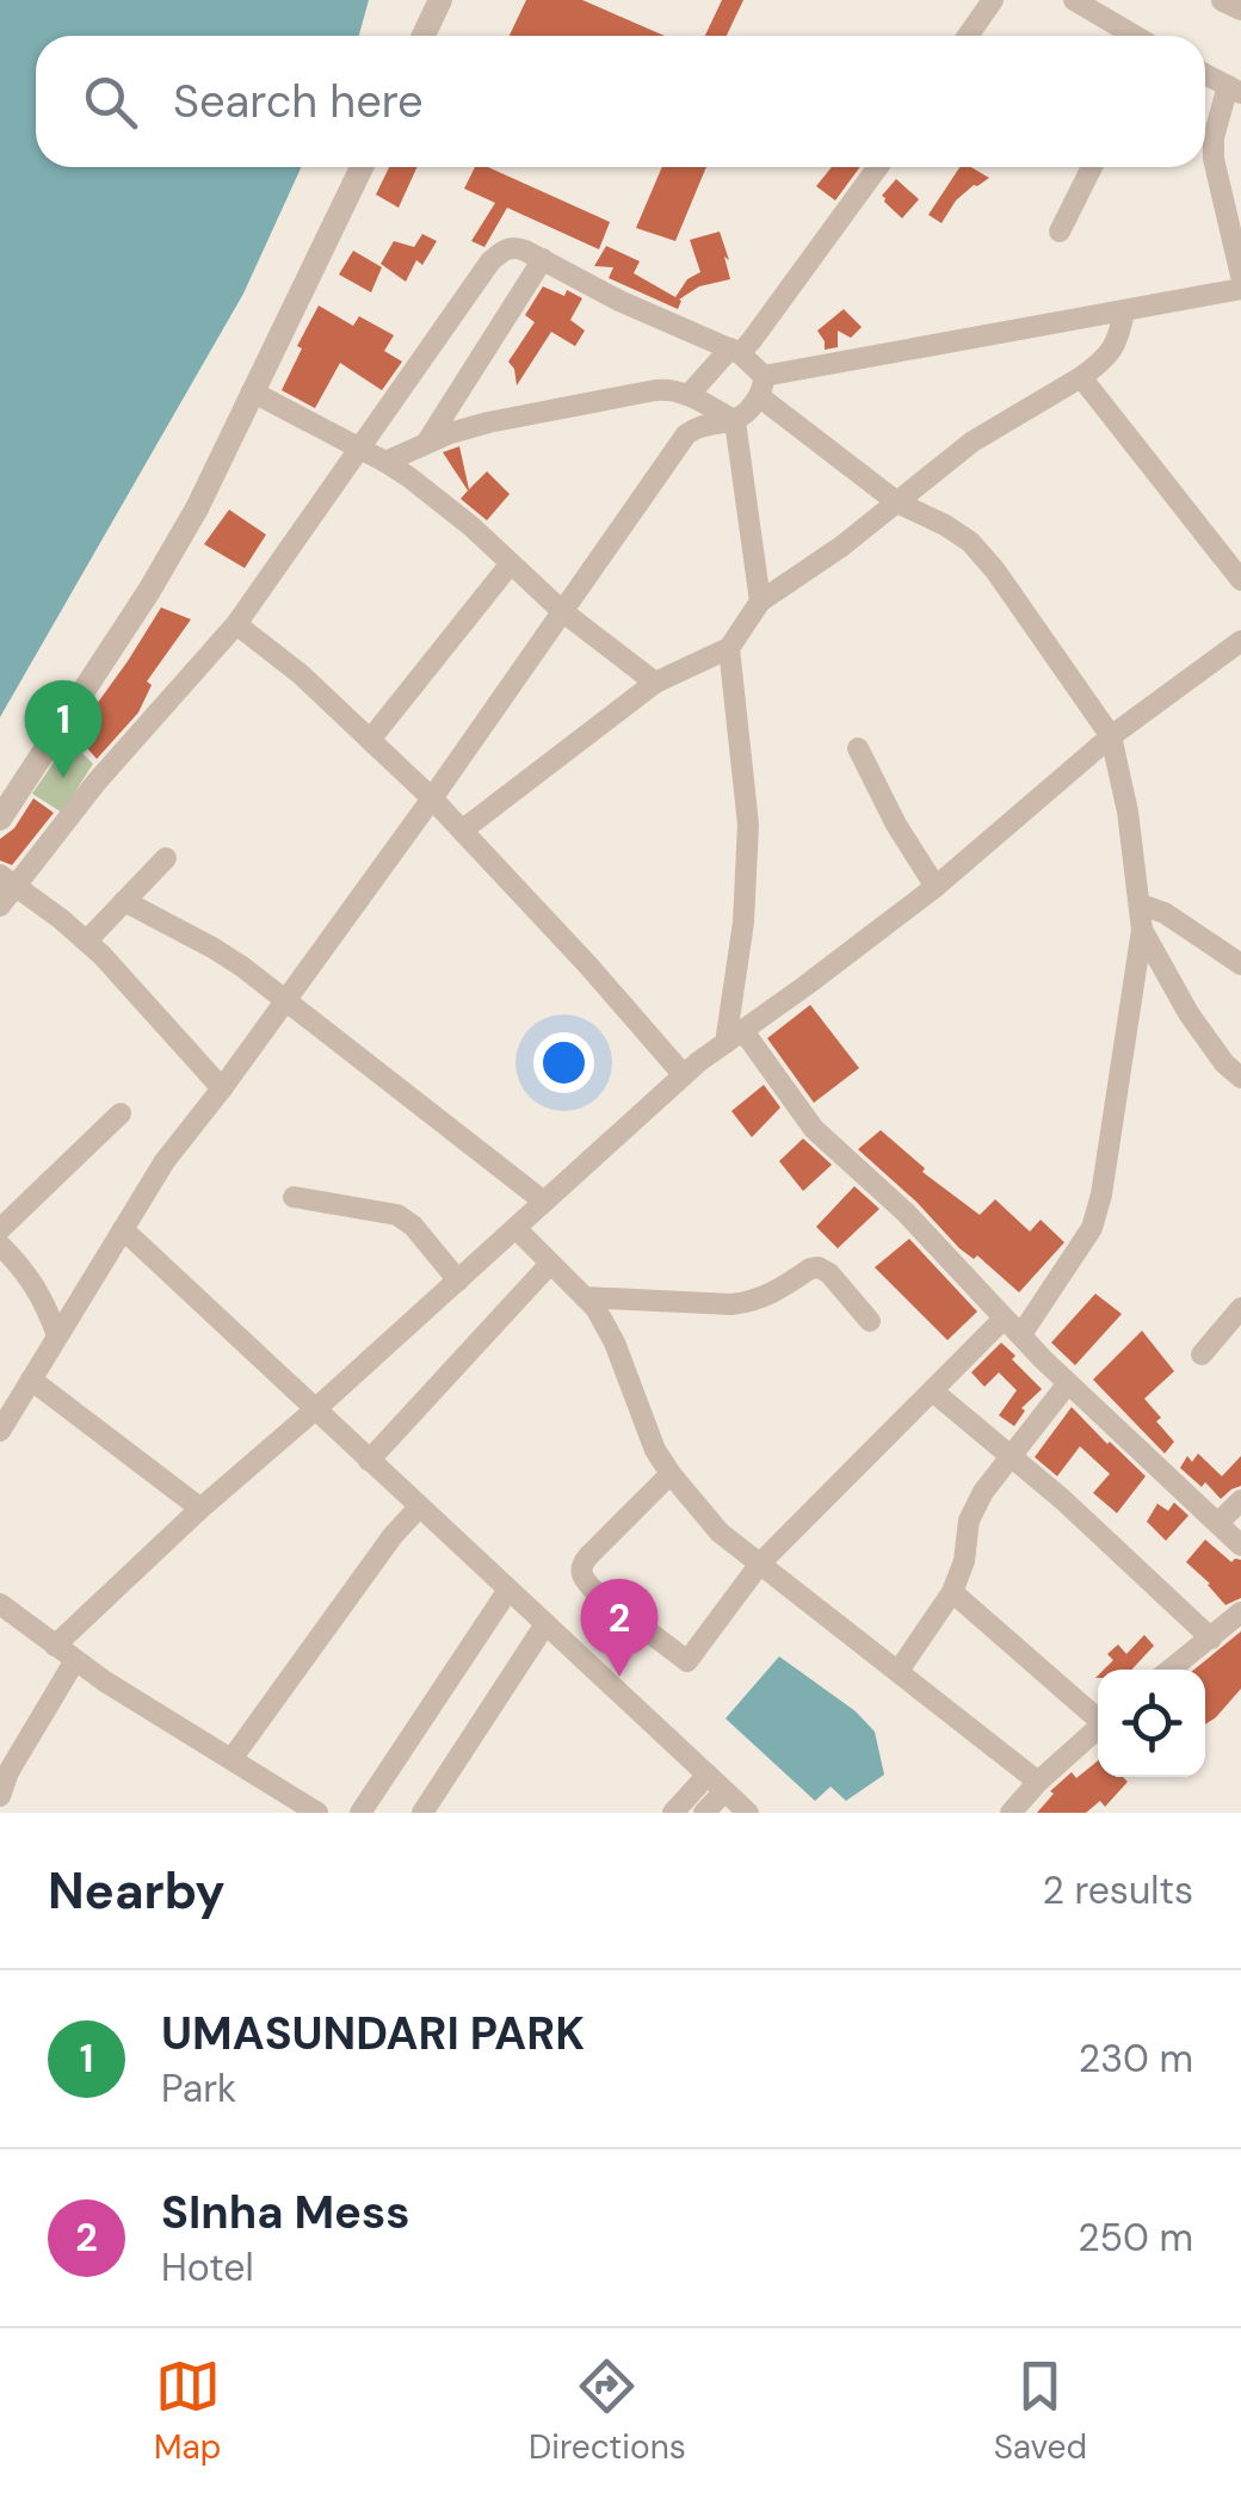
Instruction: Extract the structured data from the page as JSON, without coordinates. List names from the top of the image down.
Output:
{
  "page": {
    "search": "Search here",
    "pins": ["1", "2"],
    "heading": ["Nearby", "2 results"],
    "list": [
      {
        "mark": "1",
        "name": "UMASUNDARI PARK",
        "note": "Park",
        "value": "230 m"
      },
      {
        "mark": "2",
        "name": "SInha Mess",
        "note": "Hotel",
        "value": "250 m"
      }
    ],
    "nav": ["Map", "Directions", "Saved"]
  }
}
